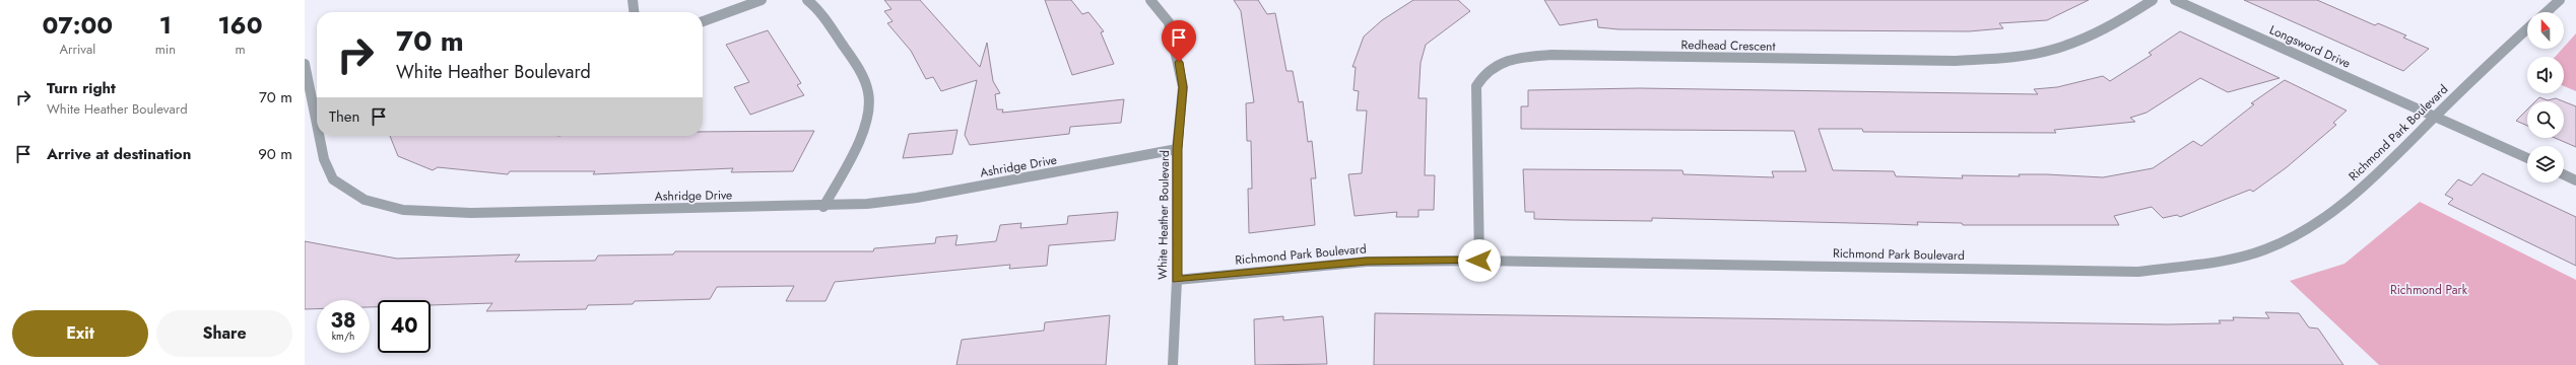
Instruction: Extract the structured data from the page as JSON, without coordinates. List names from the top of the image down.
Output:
{
  "streets": {
    "street": [
      "Redhead Crescent",
      "Longsword Drive",
      "Richmond Park Boulevard",
      "Ashridge Drive",
      "White Heather Boulevard"
    ]
  },
  "crossings": [
    ["Redhead Crescent", "Richmond Park Boulevard"],
    ["Longsword Drive", "Richmond Park Boulevard"],
    ["Richmond Park Boulevard", "White Heather Boulevard"],
    ["Ashridge Drive", "White Heather Boulevard"]
  ],
  "parks": ["Richmond Park"],
  "north": "top",
  "page": {
    "eta": [
      "07:00",
      "Arrival",
      "1",
      "min",
      "160",
      "m"
    ],
    "turn": ["70 m", "White Heather Boulevard"],
    "list": [
      {
        "name": "Turn right",
        "note": "White Heather Boulevard",
        "value": "70 m"
      },
      {
        "name": "Arrive at destination",
        "value": "90 m"
      }
    ],
    "then": "Then",
    "speed": "38 km/h",
    "limit": "40",
    "buttons": ["Exit", "Share"]
  }
}
